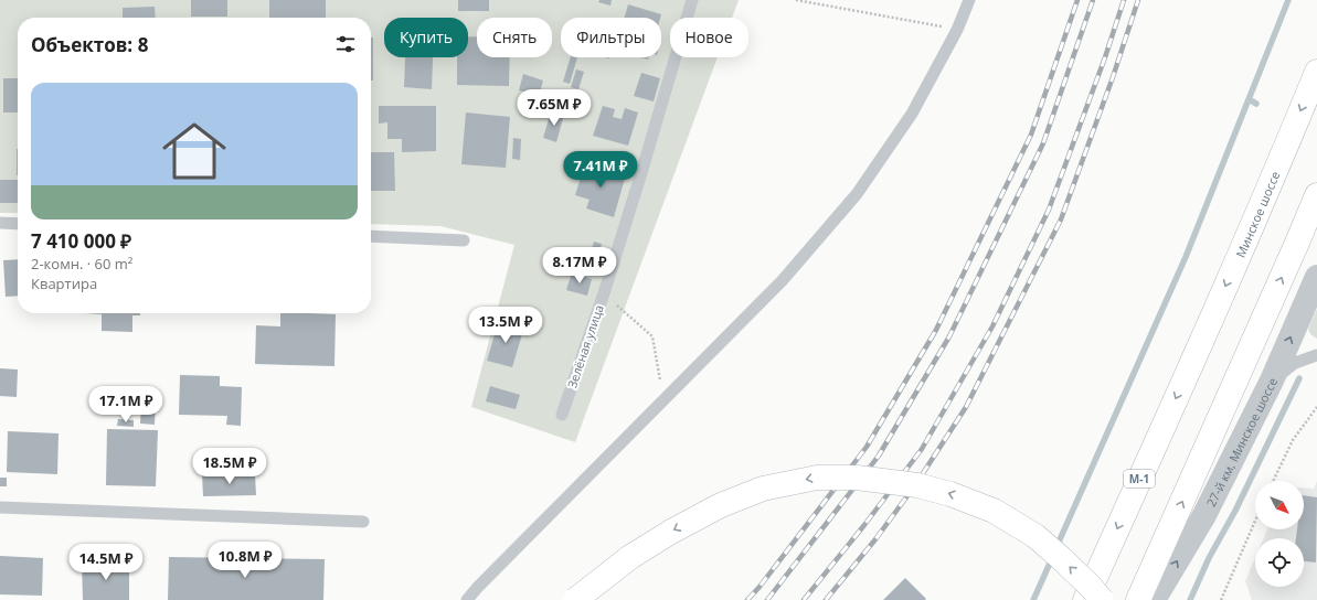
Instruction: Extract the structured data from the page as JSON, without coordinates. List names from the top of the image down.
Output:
{
  "streets": {
    "main road": ["Минское шоссе", "М-1"],
    "street": ["27-й км, Минское шоссе"],
    "lane": ["Зелёная улица"]
  },
  "one_way": ["27-й км, Минское шоссе"],
  "north": "bottom right",
  "page": {
    "chip": [
      "Купить",
      "Снять",
      "Фильтры",
      "Новое"
    ],
    "heading": "Объектов: 8",
    "list": [
      {
        "name": "7 410 000 ₽",
        "note": "2-комн. · 60 m² · Квартира"
      }
    ],
    "price": [
      "7.65M ₽",
      "7.41M ₽",
      "8.17M ₽",
      "13.5M ₽",
      "17.1M ₽",
      "18.5M ₽",
      "10.8M ₽",
      "14.5M ₽"
    ]
  }
}
